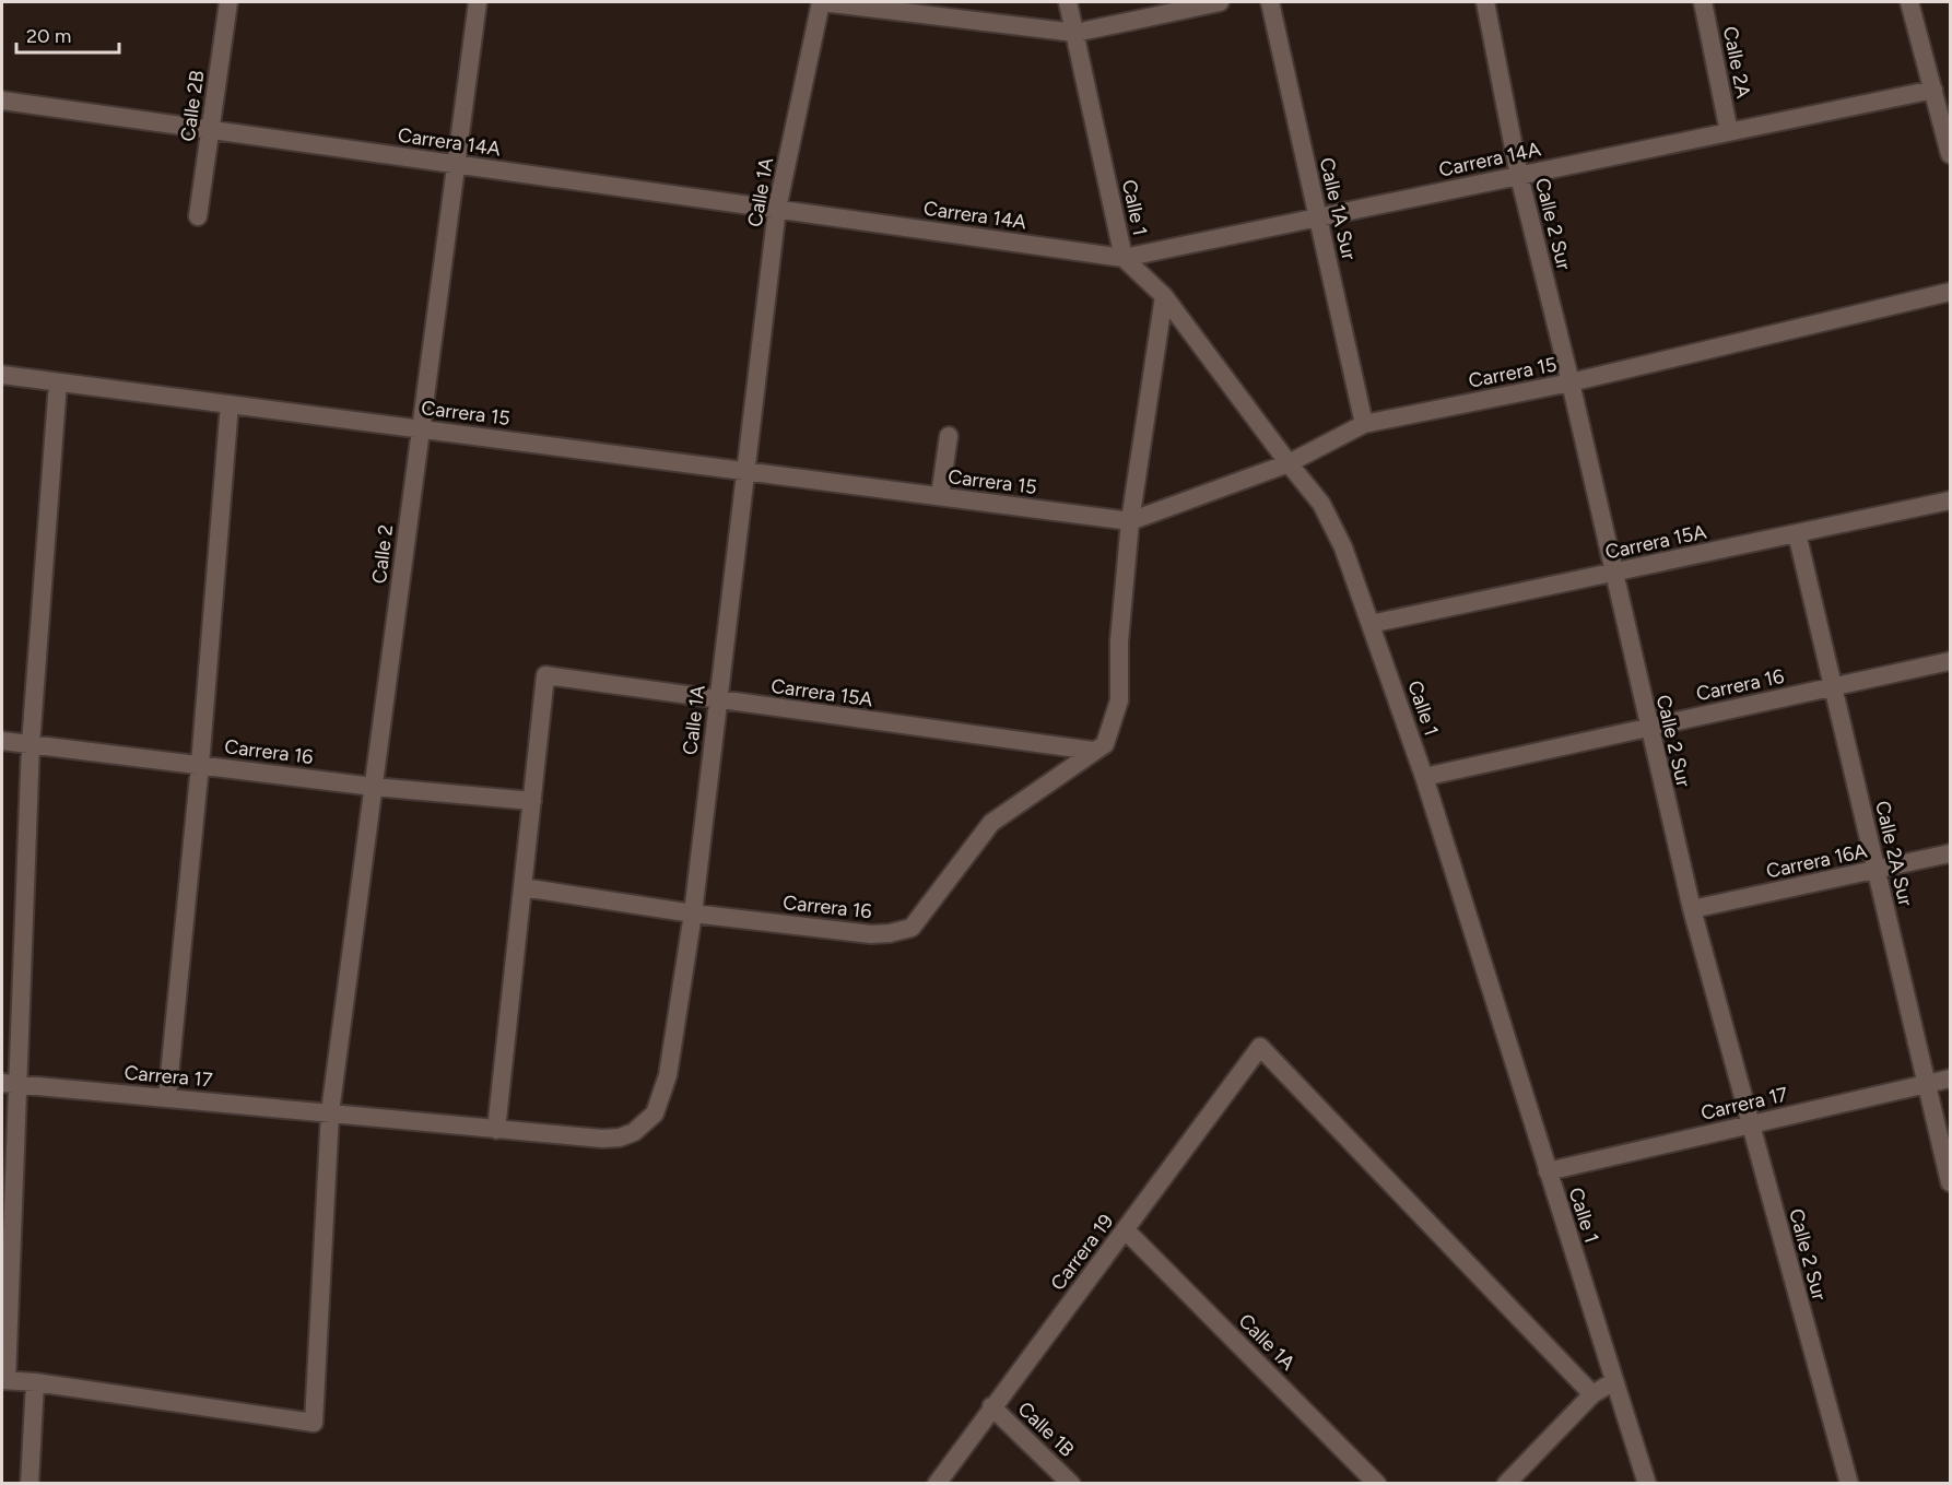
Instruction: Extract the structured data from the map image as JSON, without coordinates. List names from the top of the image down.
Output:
{
  "streets": {
    "street": [
      "Calle 2A",
      "Calle 2B",
      "Carrera 14A",
      "Calle 1A",
      "Calle 1",
      "Calle 1A Sur",
      "Calle 2 Sur",
      "Carrera 15",
      "Carrera 15A",
      "Calle 2",
      "Carrera 16",
      "Calle 2A Sur",
      "Carrera 16A",
      "Carrera 17",
      "Carrera 19",
      "Calle 1B"
    ]
  },
  "crossings": [
    ["Calle 2A", "Carrera 14A"],
    ["Calle 2B", "Carrera 14A"],
    ["Carrera 14A", "Calle 1A"],
    ["Carrera 14A", "Calle 1"],
    ["Carrera 14A", "Calle 1A Sur"],
    ["Carrera 14A", "Calle 2 Sur"],
    ["Carrera 14A", "Calle 2"],
    ["Calle 1A", "Carrera 15"],
    ["Calle 1A", "Carrera 15A"],
    ["Calle 1A", "Calle 2"],
    ["Calle 1A", "Carrera 16"],
    ["Calle 1A", "Carrera 17"],
    ["Calle 1A", "Carrera 19"],
    ["Calle 1", "Carrera 15"],
    ["Calle 1", "Carrera 15A"],
    ["Calle 1", "Carrera 16"],
    ["Calle 1", "Carrera 17"],
    ["Calle 1A Sur", "Carrera 15"],
    ["Calle 2 Sur", "Carrera 15"],
    ["Calle 2 Sur", "Carrera 15A"],
    ["Calle 2 Sur", "Carrera 16"],
    ["Calle 2 Sur", "Carrera 16A"],
    ["Calle 2 Sur", "Carrera 17"],
    ["Carrera 15", "Calle 2"],
    ["Carrera 15", "Carrera 16"],
    ["Carrera 15A", "Carrera 16"],
    ["Carrera 15A", "Calle 2A Sur"],
    ["Calle 2", "Carrera 16"],
    ["Calle 2", "Carrera 17"],
    ["Carrera 16", "Calle 2A Sur"],
    ["Calle 2A Sur", "Carrera 16A"],
    ["Calle 2A Sur", "Carrera 17"],
    ["Carrera 19", "Calle 1B"]
  ],
  "scale_bar": "20 m"
}
